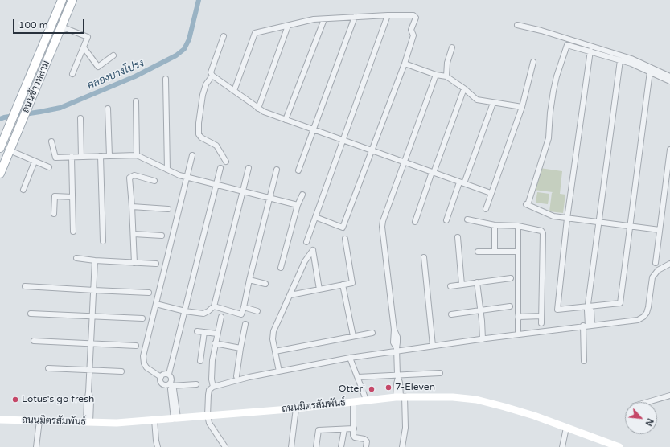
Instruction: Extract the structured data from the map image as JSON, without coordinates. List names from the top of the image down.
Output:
{
  "streets": {
    "main road": ["ถนนข้าวหลาม"],
    "street": ["ถนนมิตรสัมพันธ์"]
  },
  "water": ["คลองบางโปรง"],
  "places": ["7-Eleven", "Otteri", "Lotus's go fresh"],
  "scale_bar": "100 m",
  "north": "bottom right"
}
